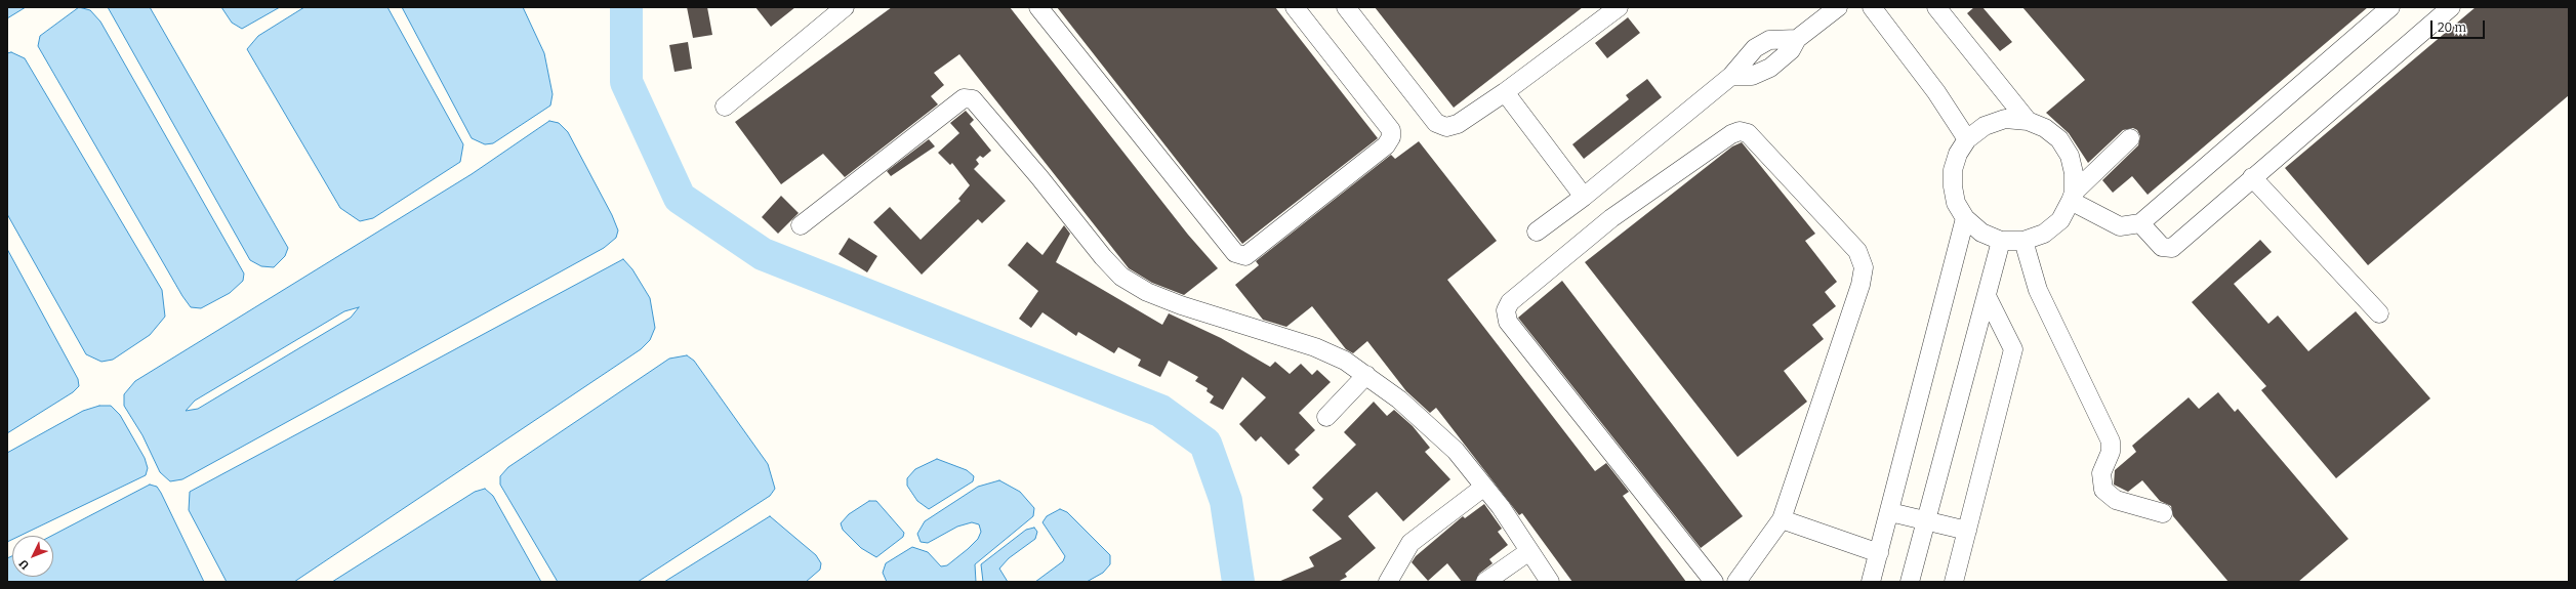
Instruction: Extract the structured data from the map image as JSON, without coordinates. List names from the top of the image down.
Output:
{
  "scale_bar": "20 m",
  "north": "bottom left"
}
